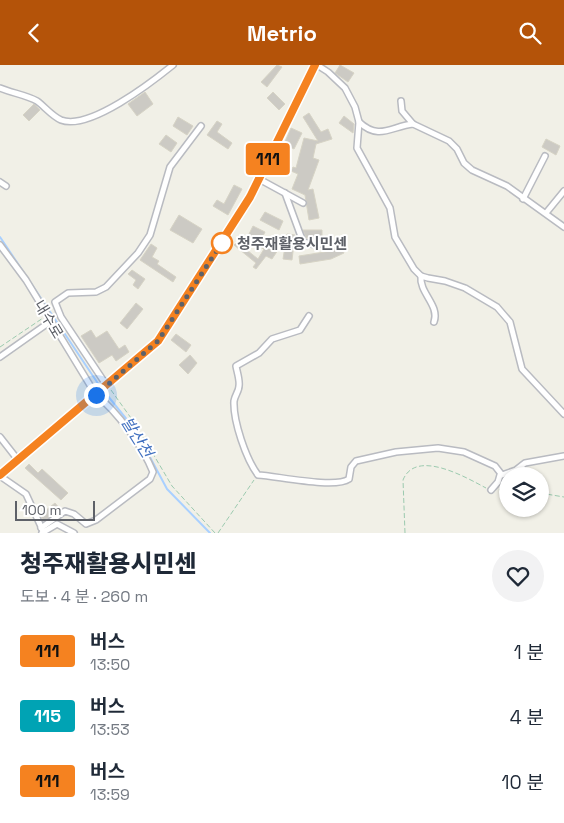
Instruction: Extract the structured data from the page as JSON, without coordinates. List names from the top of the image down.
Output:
{
  "streets": {
    "street": ["내수로"]
  },
  "water": ["발산천"],
  "places": ["청주재활용시민센"],
  "lines": ["bus line 111"],
  "scale_bar": "100 m",
  "page": {
    "header": "Metrio",
    "on_map": "111",
    "scale": "100 m",
    "heading": ["청주재활용시민센", "도보 · 4 분 · 260 m"],
    "list": [
      {
        "mark": "111",
        "name": "버스",
        "note": "13:50",
        "value": "1 분"
      },
      {
        "mark": "115",
        "name": "버스",
        "note": "13:53",
        "value": "4 분"
      },
      {
        "mark": "111",
        "name": "버스",
        "note": "13:59",
        "value": "10 분"
      }
    ]
  }
}
